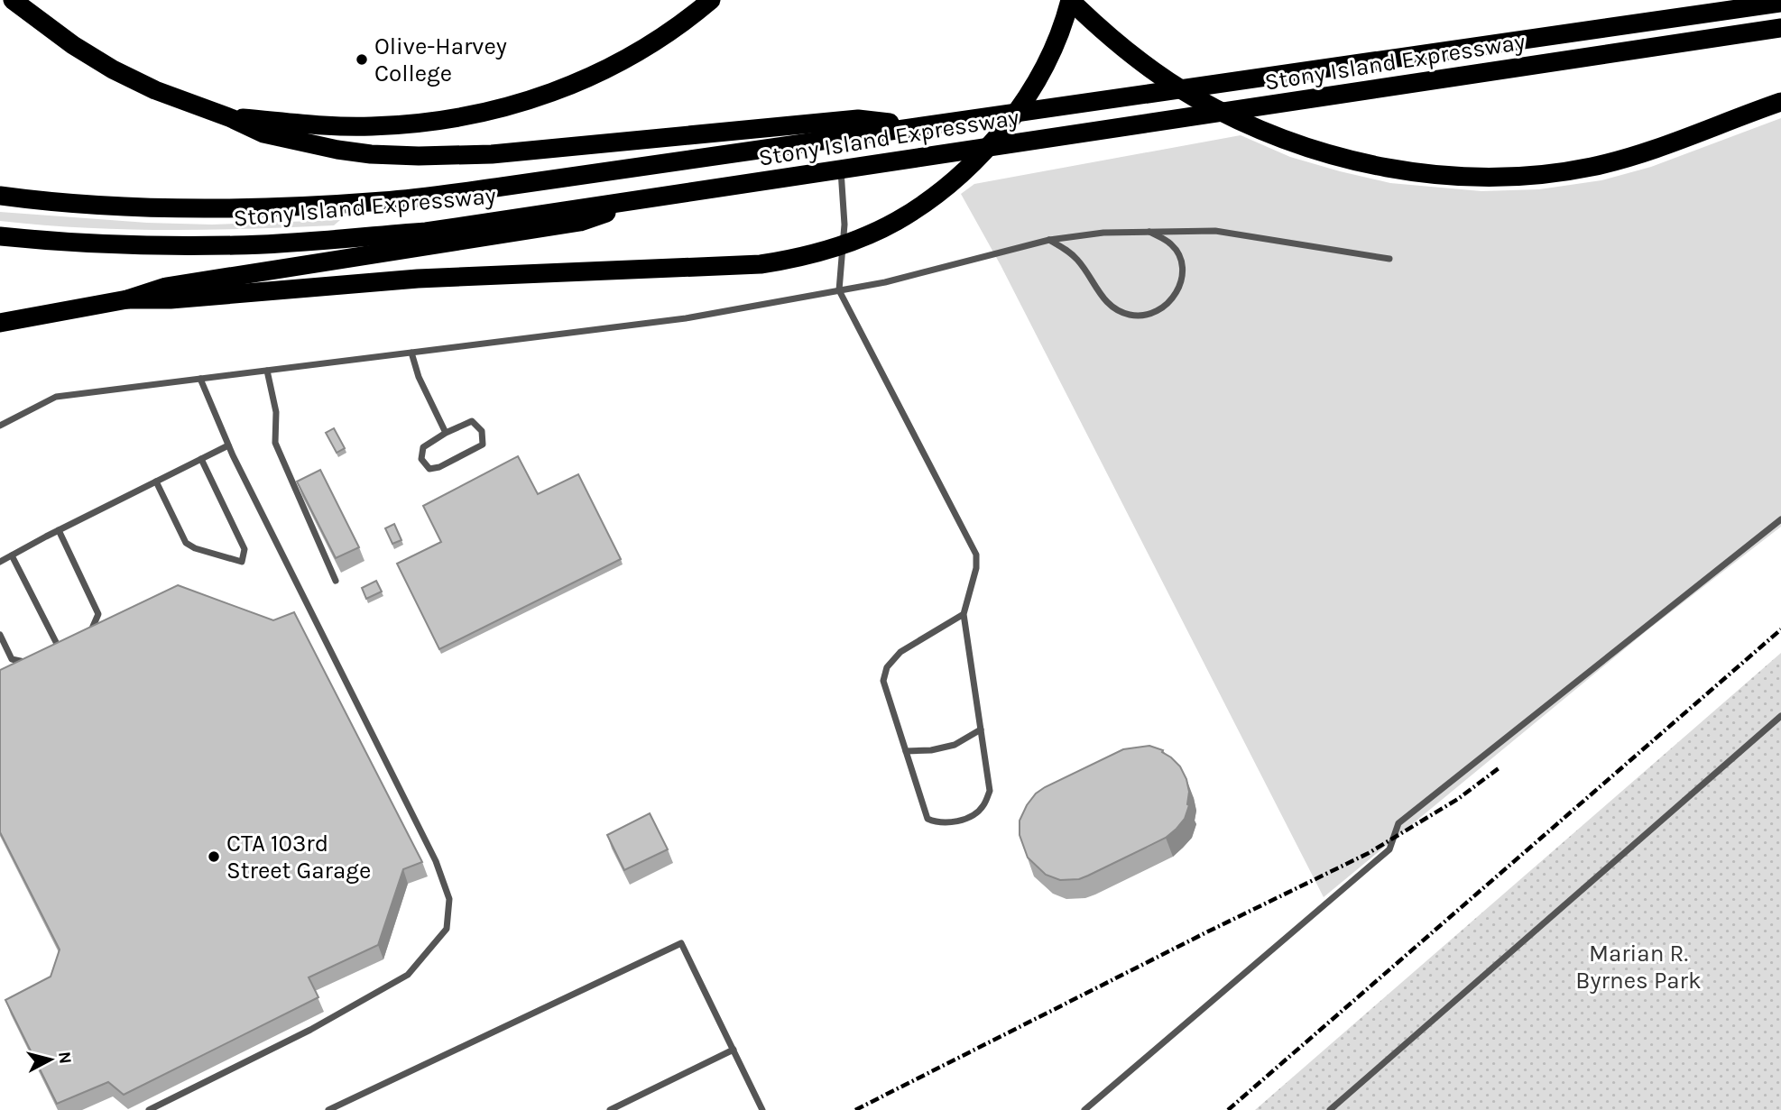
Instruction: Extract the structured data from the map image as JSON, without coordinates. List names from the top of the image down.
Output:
{
  "streets": {
    "highway": ["Stony Island Expressway"]
  },
  "parks": ["Marian R. Byrnes Park"],
  "places": ["Olive-Harvey College", "CTA 103rd Street Garage"],
  "north": "right"
}
